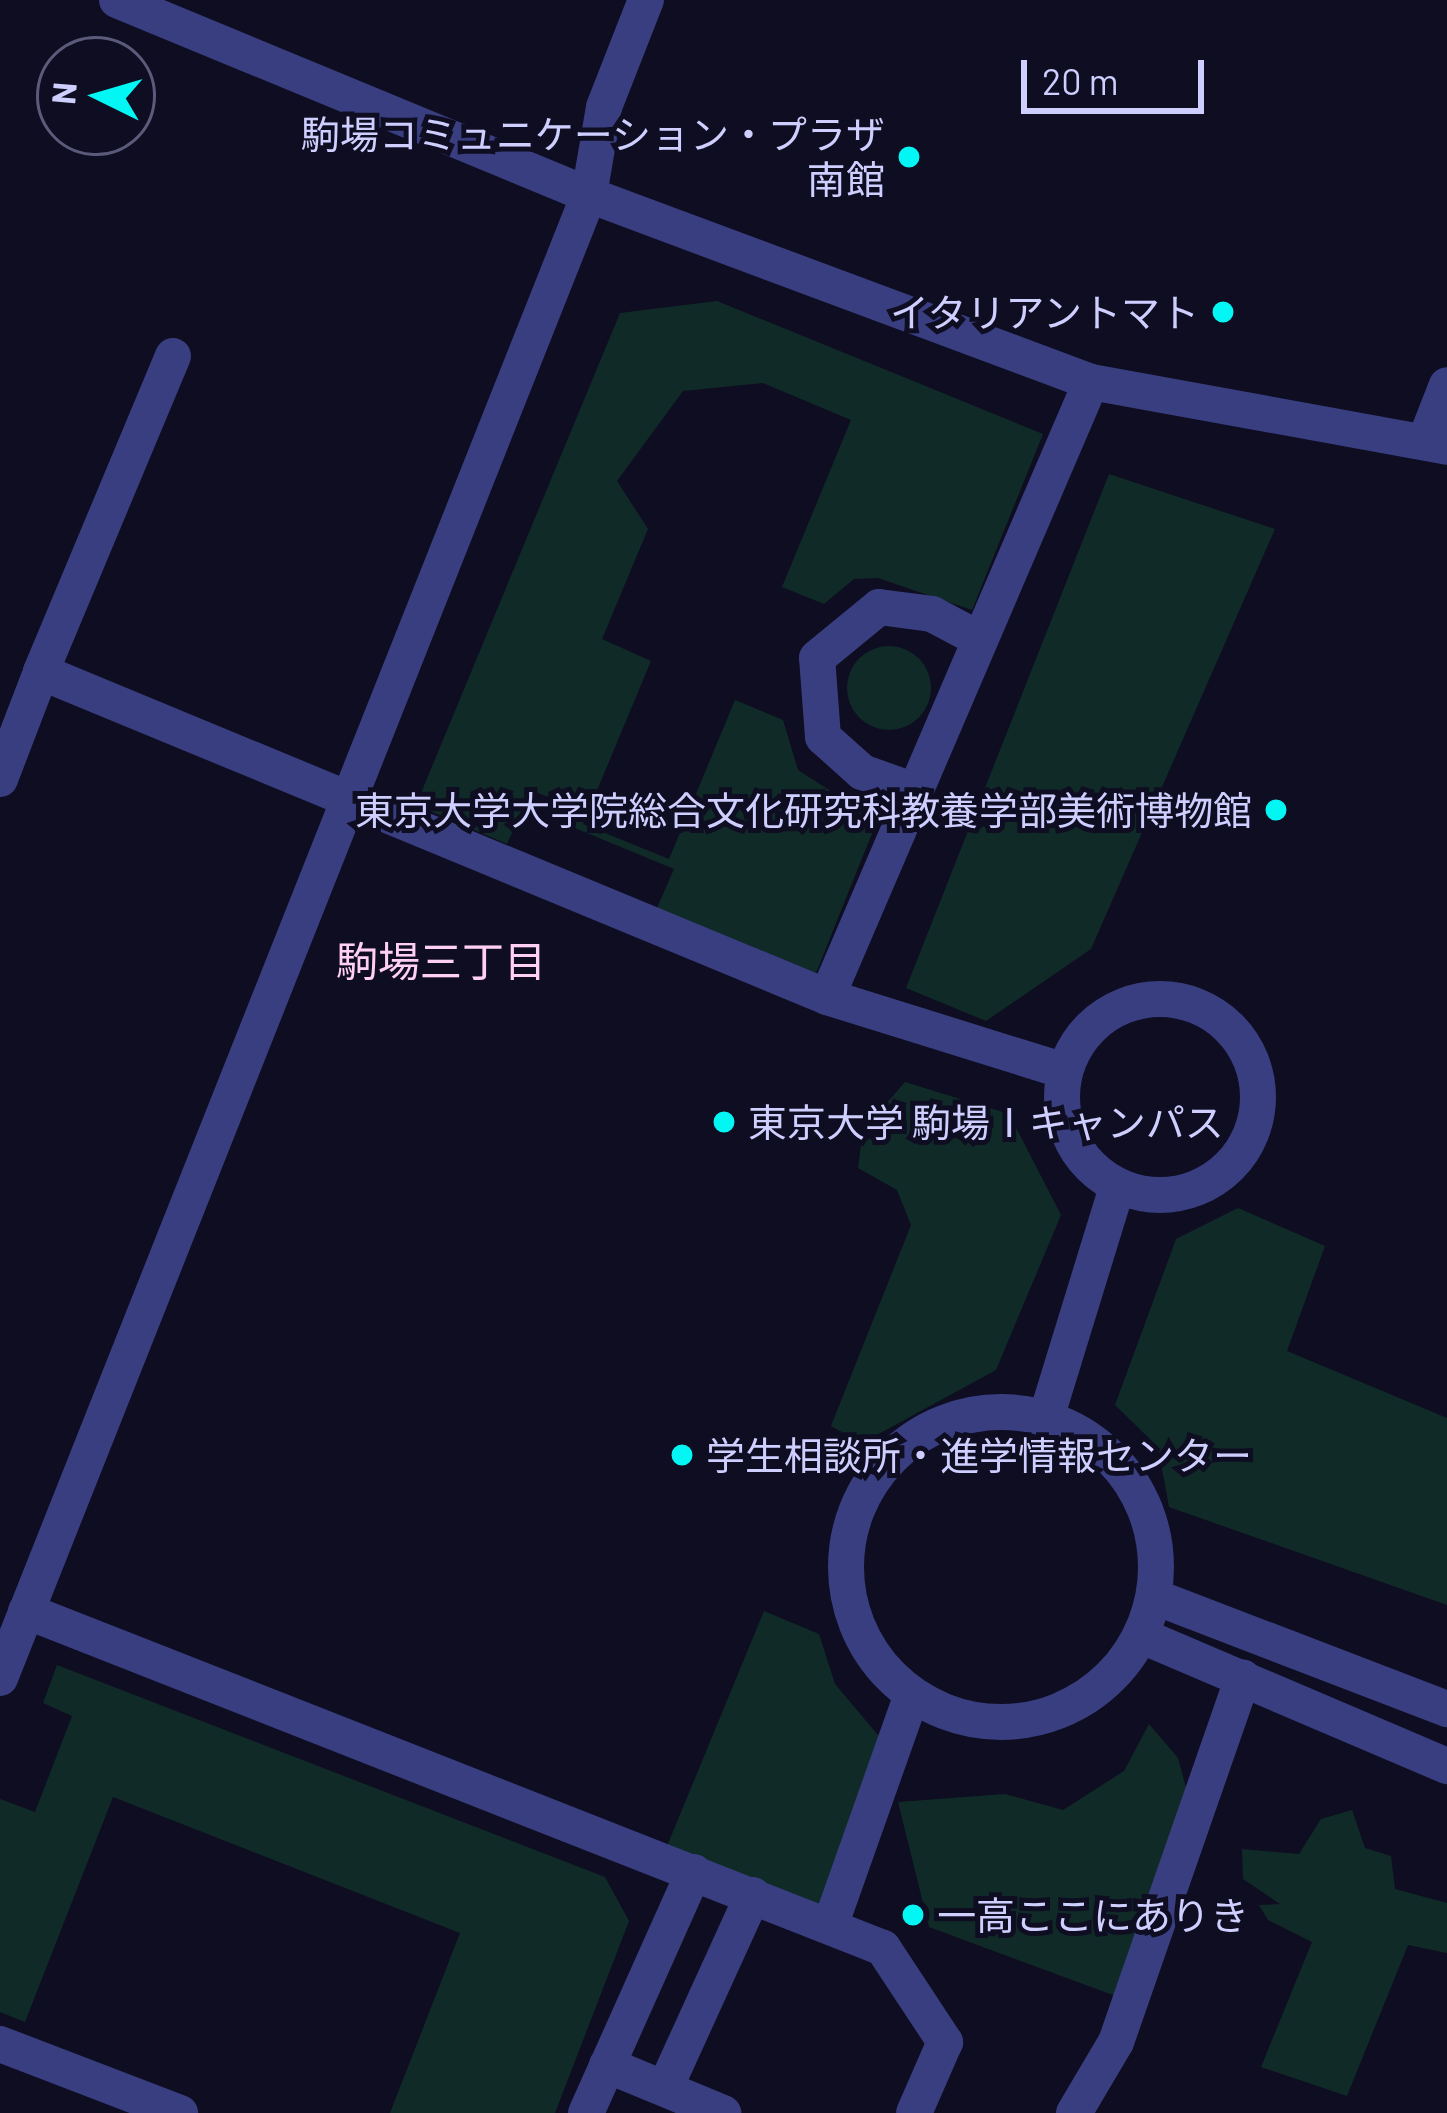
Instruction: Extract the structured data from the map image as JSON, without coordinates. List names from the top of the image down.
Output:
{
  "districts": ["駒場三丁目"],
  "places": [
    "駒場コミュニケーション・プラザ 南館",
    "イタリアントマト",
    "東京大学大学院総合文化研究科教養学部美術博物館",
    "東京大学 駒場Ⅰキャンパス",
    "学生相談所・進学情報センター",
    "一高ここにありき"
  ],
  "scale_bar": "20 m",
  "north": "left"
}
